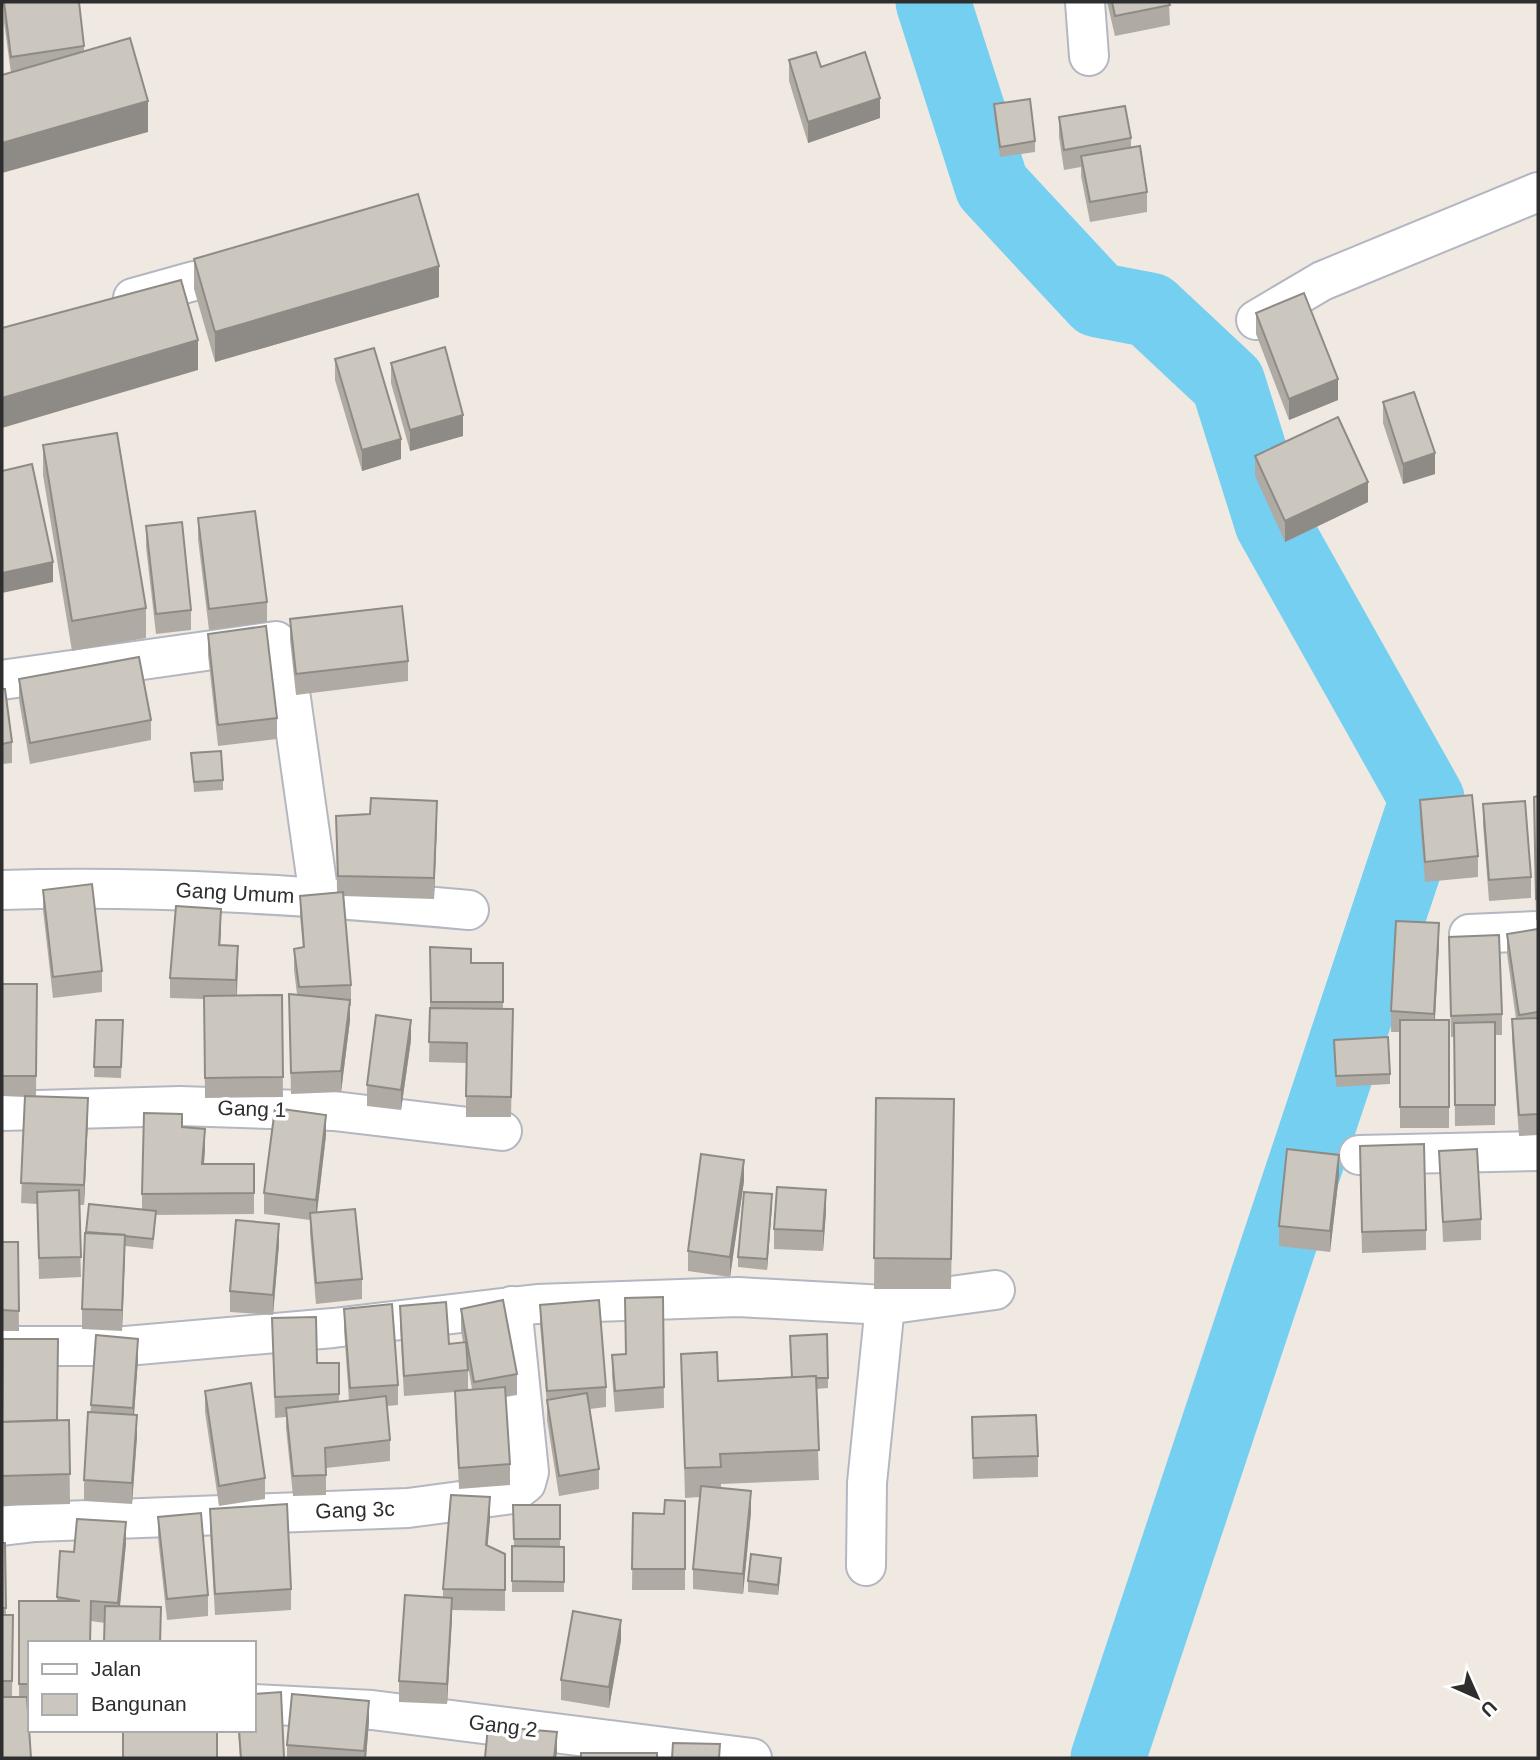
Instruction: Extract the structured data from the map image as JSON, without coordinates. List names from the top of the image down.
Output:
{
  "streets": {
    "street": [
      "Gang Umum",
      "Gang 1",
      "Gang 3c",
      "Gang 2"
    ]
  },
  "legend": ["Jalan", "Bangunan"],
  "north": "bottom right"
}
